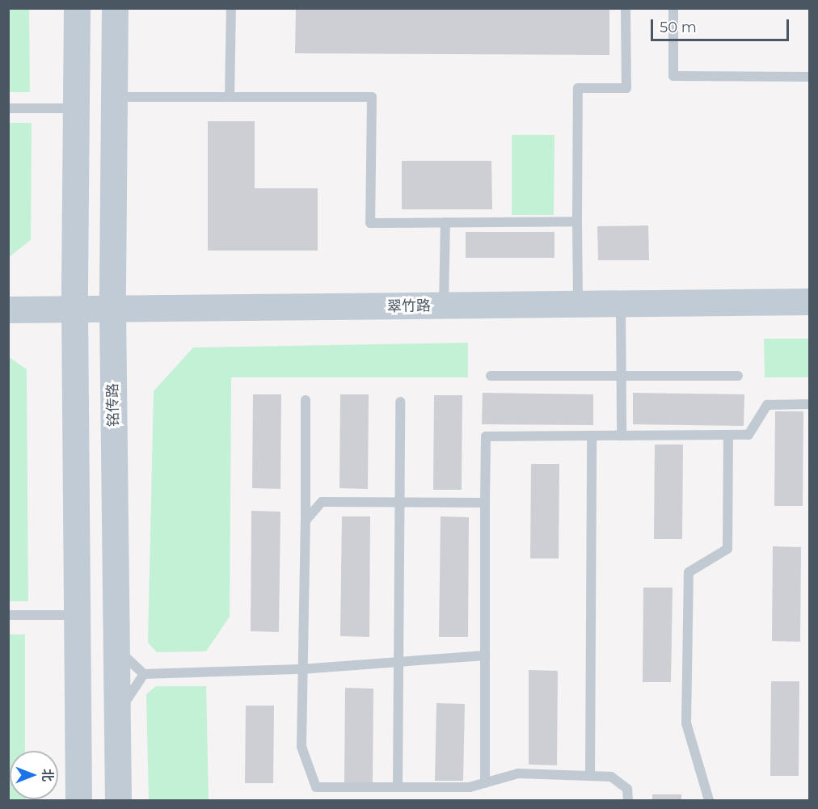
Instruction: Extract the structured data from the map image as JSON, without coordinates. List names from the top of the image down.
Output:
{
  "streets": {
    "main road": ["翠竹路", "铭传路"]
  },
  "crossings": [
    ["翠竹路", "铭传路"]
  ],
  "scale_bar": "50 m",
  "north": "right"
}
